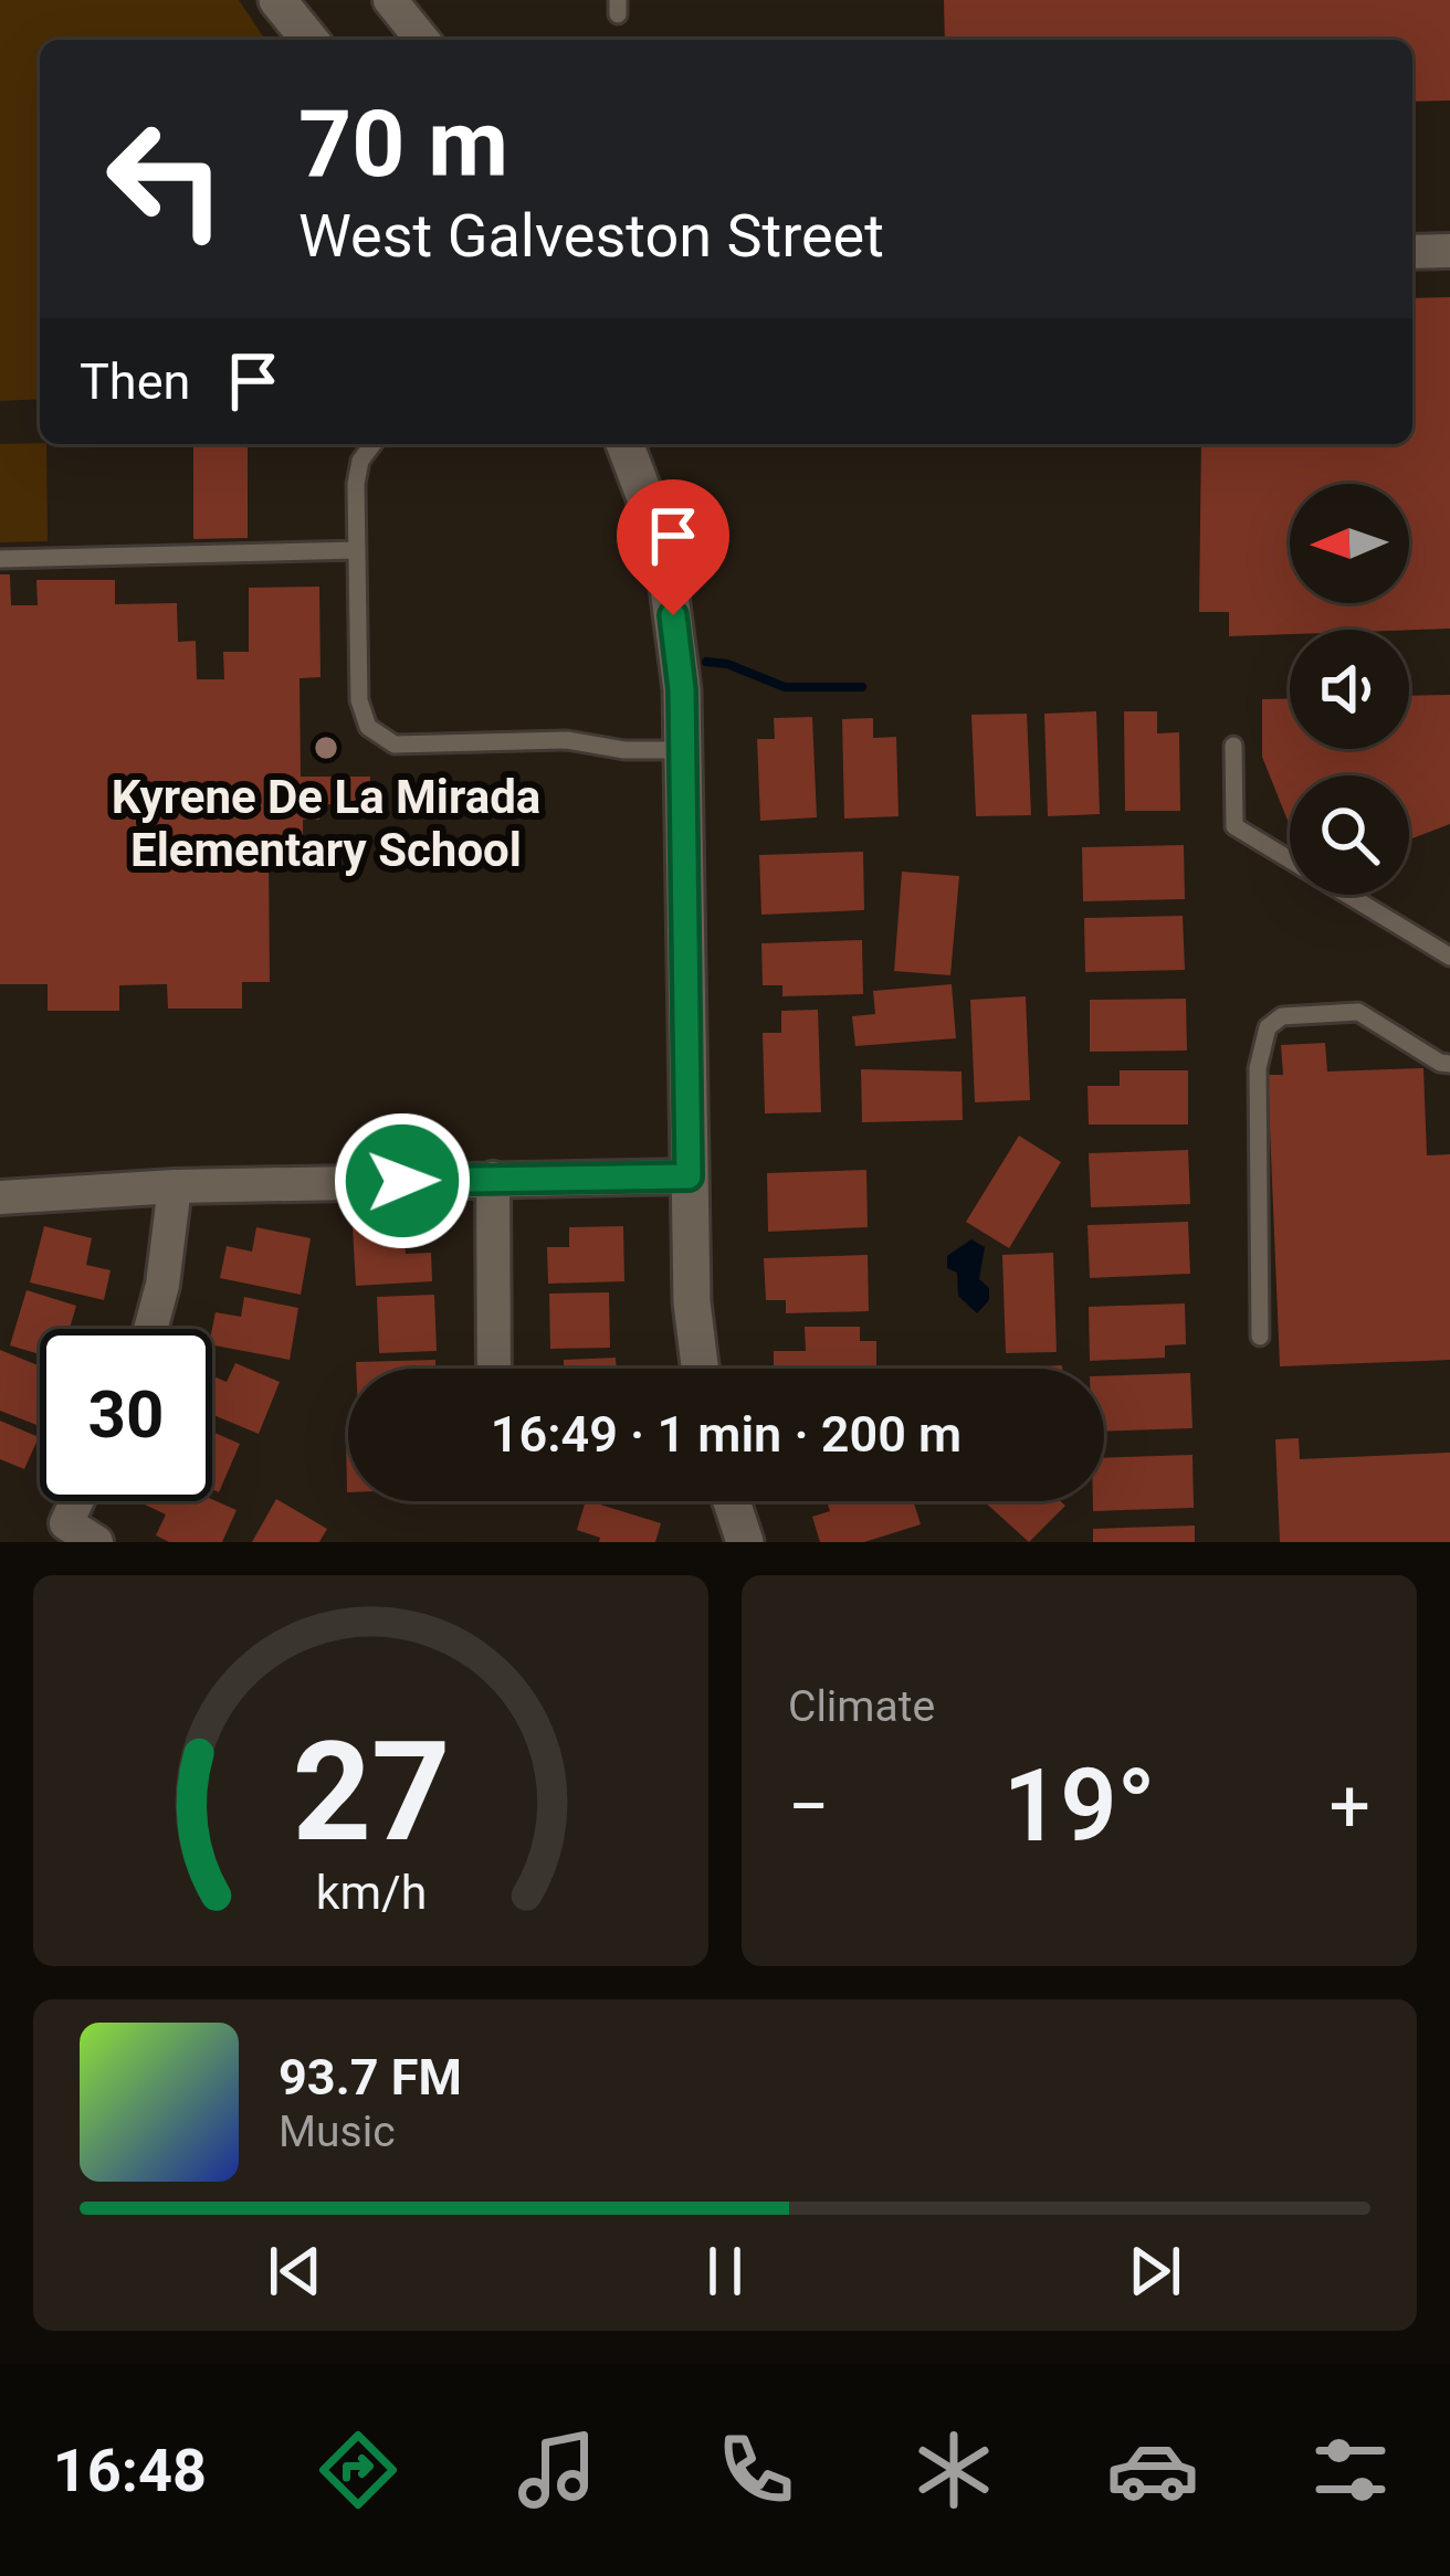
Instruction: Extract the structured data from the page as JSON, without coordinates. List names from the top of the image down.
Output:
{
  "places": ["Kyrene De La Mirada Elementary School"],
  "north": "left",
  "page": {
    "turn": ["70 m", "West Galveston Street"],
    "then": "Then",
    "limit": "30",
    "trip": "16:49 · 1 min · 200 m",
    "tile": "Climate",
    "heat": ["−", "19°", "+"],
    "song": ["93.7 FM", "Music"],
    "tabs": "16:48",
    "gauge": ["27", "km/h"]
  }
}
